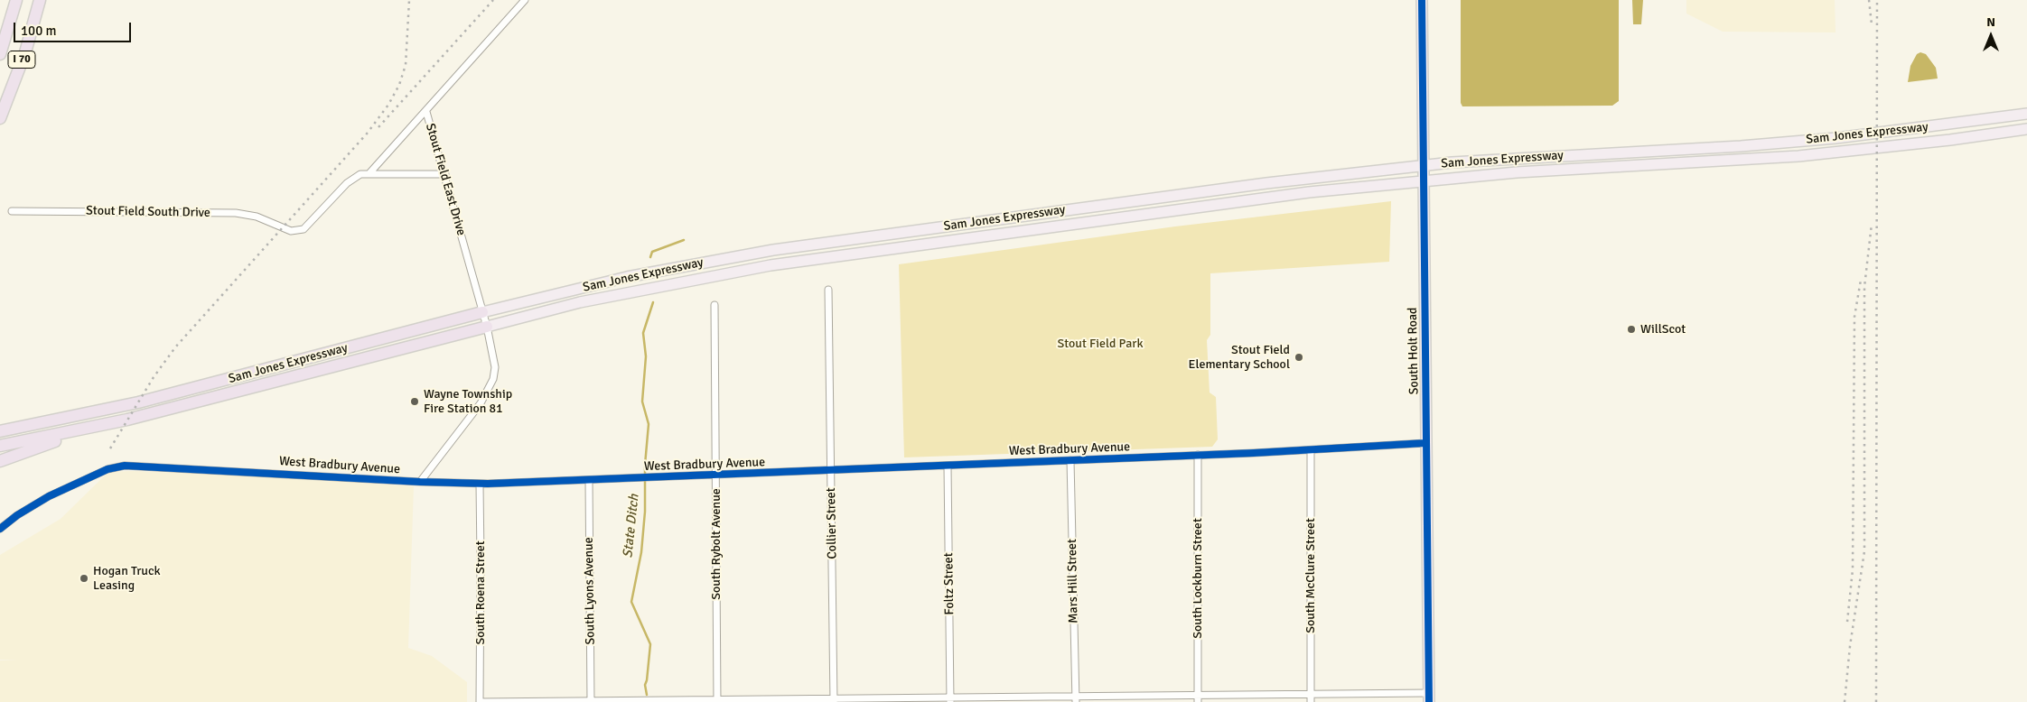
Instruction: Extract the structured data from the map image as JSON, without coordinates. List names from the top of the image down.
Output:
{
  "streets": {
    "highway": ["I 70", "Sam Jones Expressway"],
    "main road": ["South Holt Road"],
    "street": [
      "Stout Field East Drive",
      "Stout Field South Drive",
      "West Bradbury Avenue",
      "Collier Street",
      "South Rybolt Avenue",
      "South McClure Street",
      "South Lockburn Street",
      "Mars Hill Street",
      "Foltz Street",
      "South Lyons Avenue",
      "South Roena Street"
    ]
  },
  "crossings": [
    ["Sam Jones Expressway", "Stout Field East Drive"],
    ["Sam Jones Expressway", "South Holt Road"],
    ["Stout Field East Drive", "West Bradbury Avenue"],
    ["South Holt Road", "West Bradbury Avenue"],
    ["West Bradbury Avenue", "Collier Street"],
    ["West Bradbury Avenue", "South Rybolt Avenue"],
    ["West Bradbury Avenue", "South McClure Street"],
    ["West Bradbury Avenue", "South Lockburn Street"],
    ["West Bradbury Avenue", "Mars Hill Street"],
    ["West Bradbury Avenue", "Foltz Street"],
    ["West Bradbury Avenue", "South Lyons Avenue"],
    ["West Bradbury Avenue", "South Roena Street"]
  ],
  "water": ["State Ditch"],
  "parks": ["Stout Field Park"],
  "places": [
    "WillScot",
    "Stout Field Elementary School",
    "Wayne Township Fire Station 81",
    "Hogan Truck Leasing"
  ],
  "scale_bar": "100 m",
  "north": "top"
}
